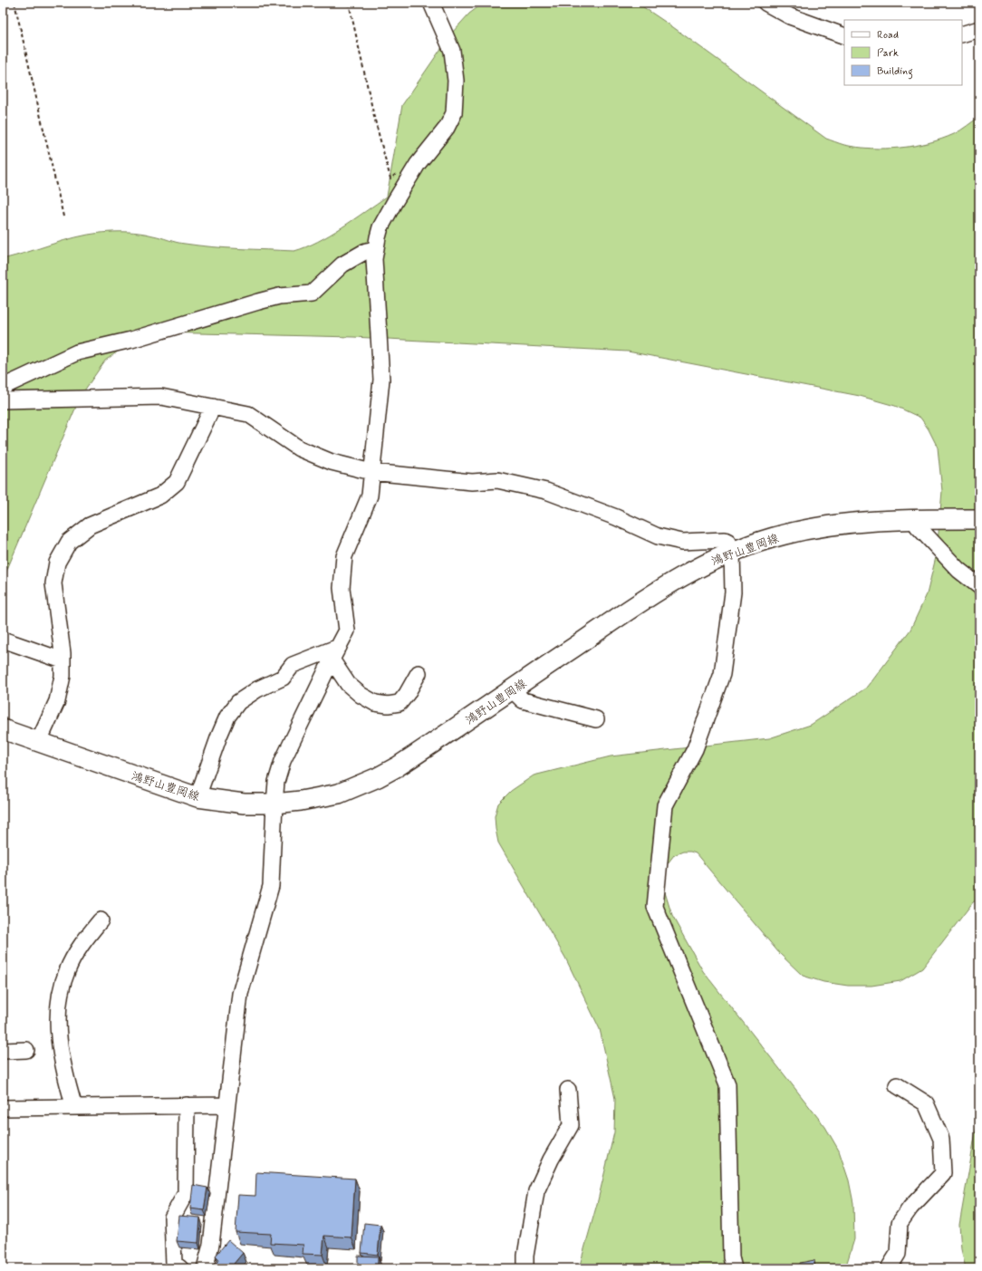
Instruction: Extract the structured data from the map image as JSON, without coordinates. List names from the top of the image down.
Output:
{
  "streets": {
    "main road": ["鴻野山豊岡線"]
  },
  "legend": ["Road", "Park", "Building"]
}
